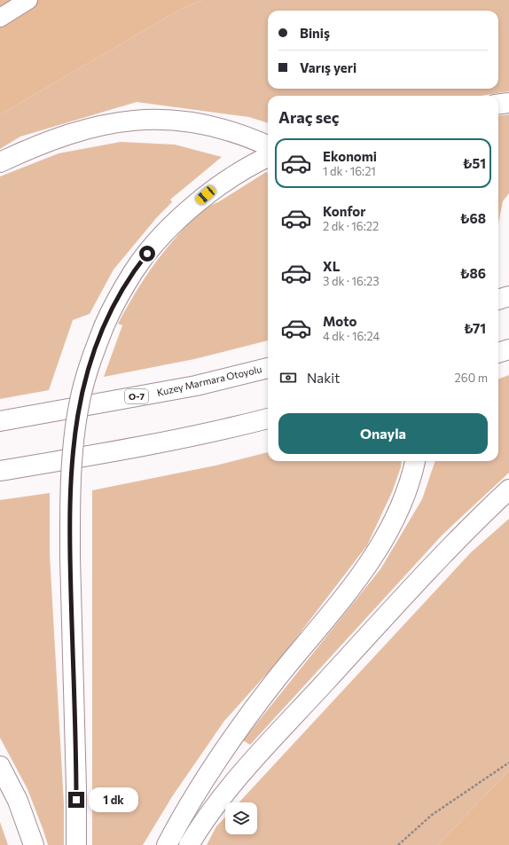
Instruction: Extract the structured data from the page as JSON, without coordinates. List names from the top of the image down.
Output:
{
  "streets": {
    "highway": ["Kuzey Marmara Otoyolu", "O-7"]
  },
  "page": {
    "banner": ["Biniş", "Varış yeri"],
    "heading": "Araç seç",
    "list": [
      {
        "name": "Ekonomi",
        "note": "1 dk · 16:21",
        "value": "₺51"
      },
      {
        "name": "Konfor",
        "note": "2 dk · 16:22",
        "value": "₺68"
      },
      {
        "name": "XL",
        "note": "3 dk · 16:23",
        "value": "₺86"
      },
      {
        "name": "Moto",
        "note": "4 dk · 16:24",
        "value": "₺71"
      }
    ],
    "pay": ["Nakit", "260 m"],
    "buttons": "Onayla",
    "bubble": "1 dk"
  }
}
